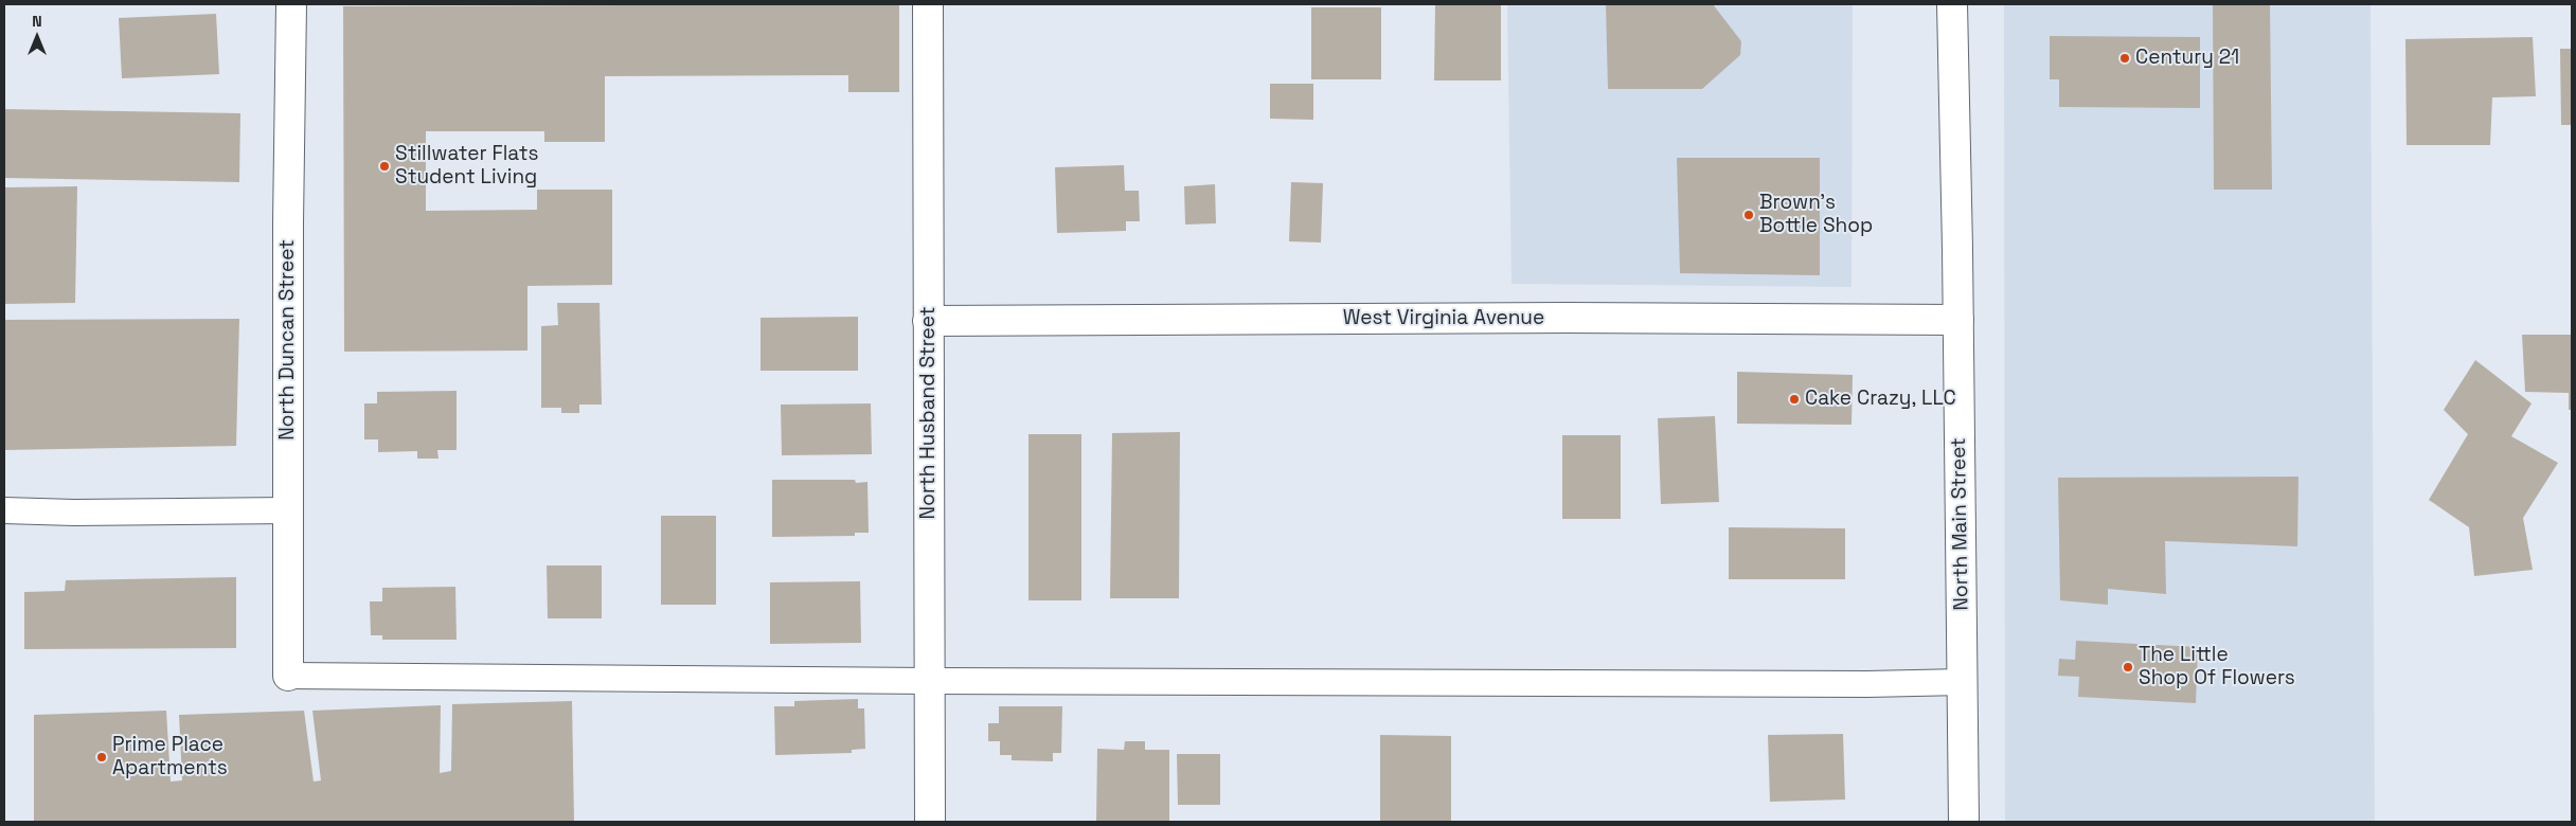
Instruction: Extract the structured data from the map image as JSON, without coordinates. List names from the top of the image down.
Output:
{
  "streets": {
    "street": [
      "West Virginia Avenue",
      "North Duncan Street",
      "North Husband Street",
      "North Main Street"
    ]
  },
  "crossings": [
    ["West Virginia Avenue", "North Husband Street"],
    ["West Virginia Avenue", "North Main Street"]
  ],
  "places": [
    "Century 21",
    "Stillwater Flats Student Living",
    "Brown's Bottle Shop",
    "Cake Crazy, LLC",
    "The Little Shop Of Flowers",
    "Prime Place Apartments"
  ],
  "north": "top"
}
